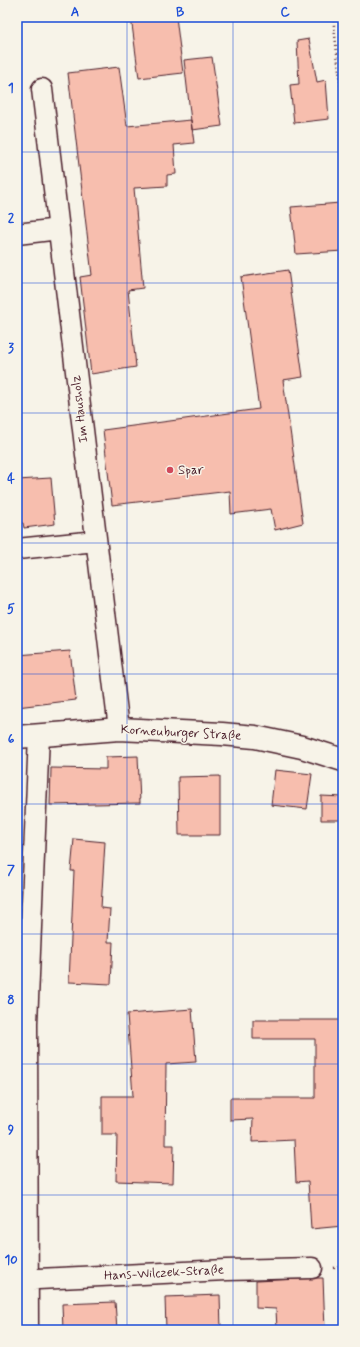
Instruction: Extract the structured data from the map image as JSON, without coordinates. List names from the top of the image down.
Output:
{
  "streets": {
    "main road": ["Korneuburger Straße"],
    "street": ["Im Hausholz", "Hans-Wilczek-Straße"]
  },
  "crossings": [
    ["Im Hausholz", "Korneuburger Straße"]
  ],
  "places": ["Spar"],
  "grid": {
    "columns": ["A", "B", "C"],
    "rows": [
      "1",
      "2",
      "3",
      "4",
      "5",
      "6",
      "7",
      "8",
      "9",
      "10"
    ]
  }
}
